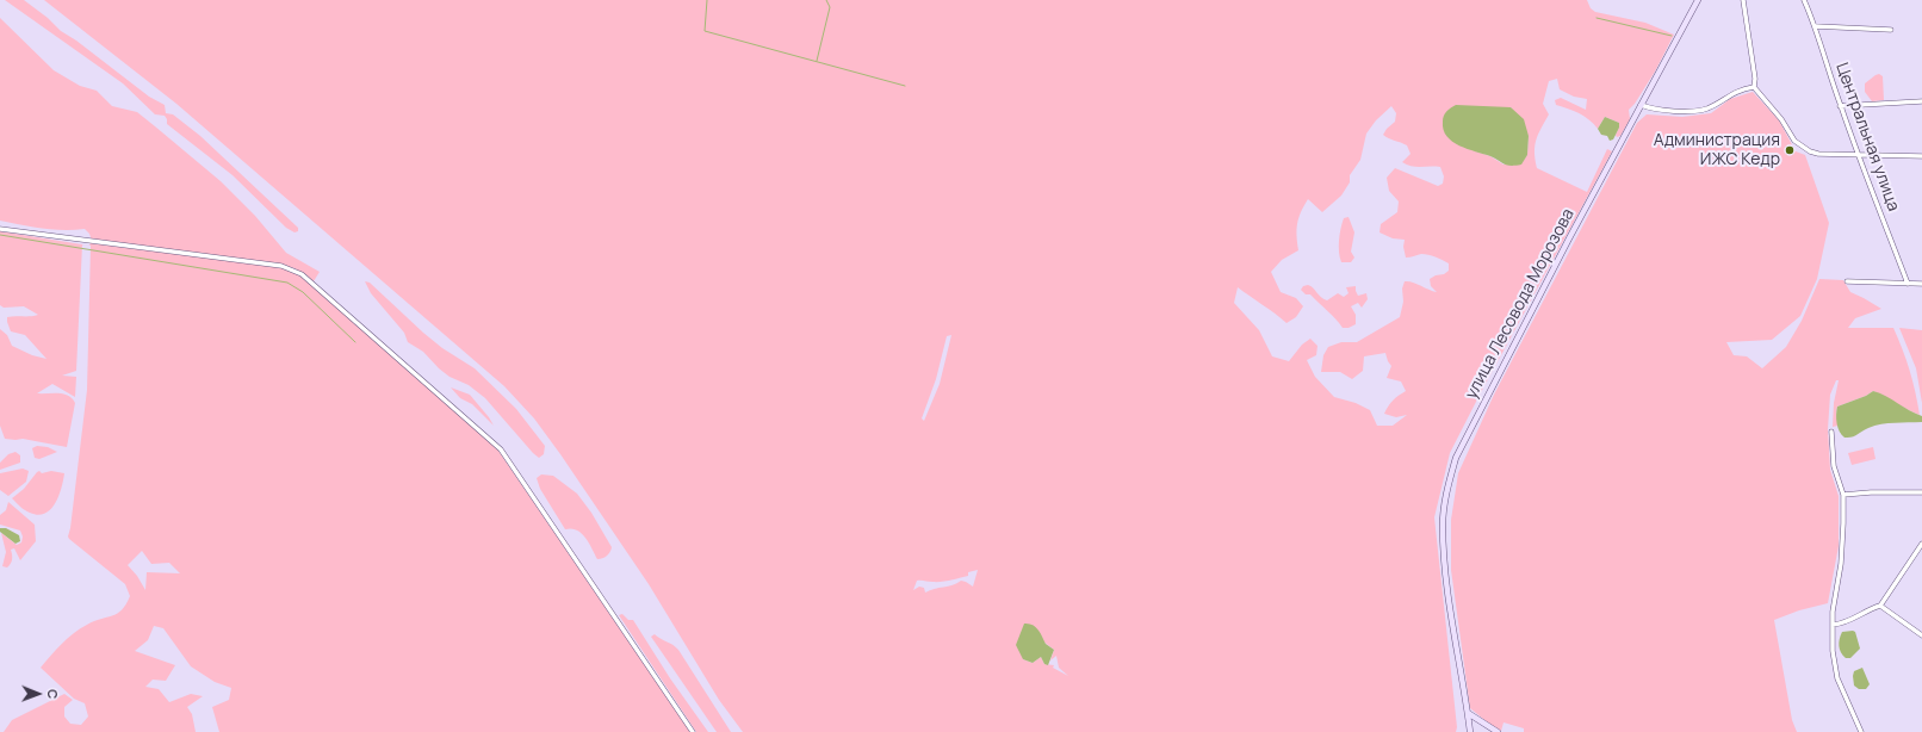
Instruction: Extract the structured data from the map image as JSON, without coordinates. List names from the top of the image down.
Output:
{
  "streets": {
    "street": ["Центральная улица", "улица Лесовода Морозова"]
  },
  "places": ["Администрация ИЖС Кедр"],
  "north": "right"
}
